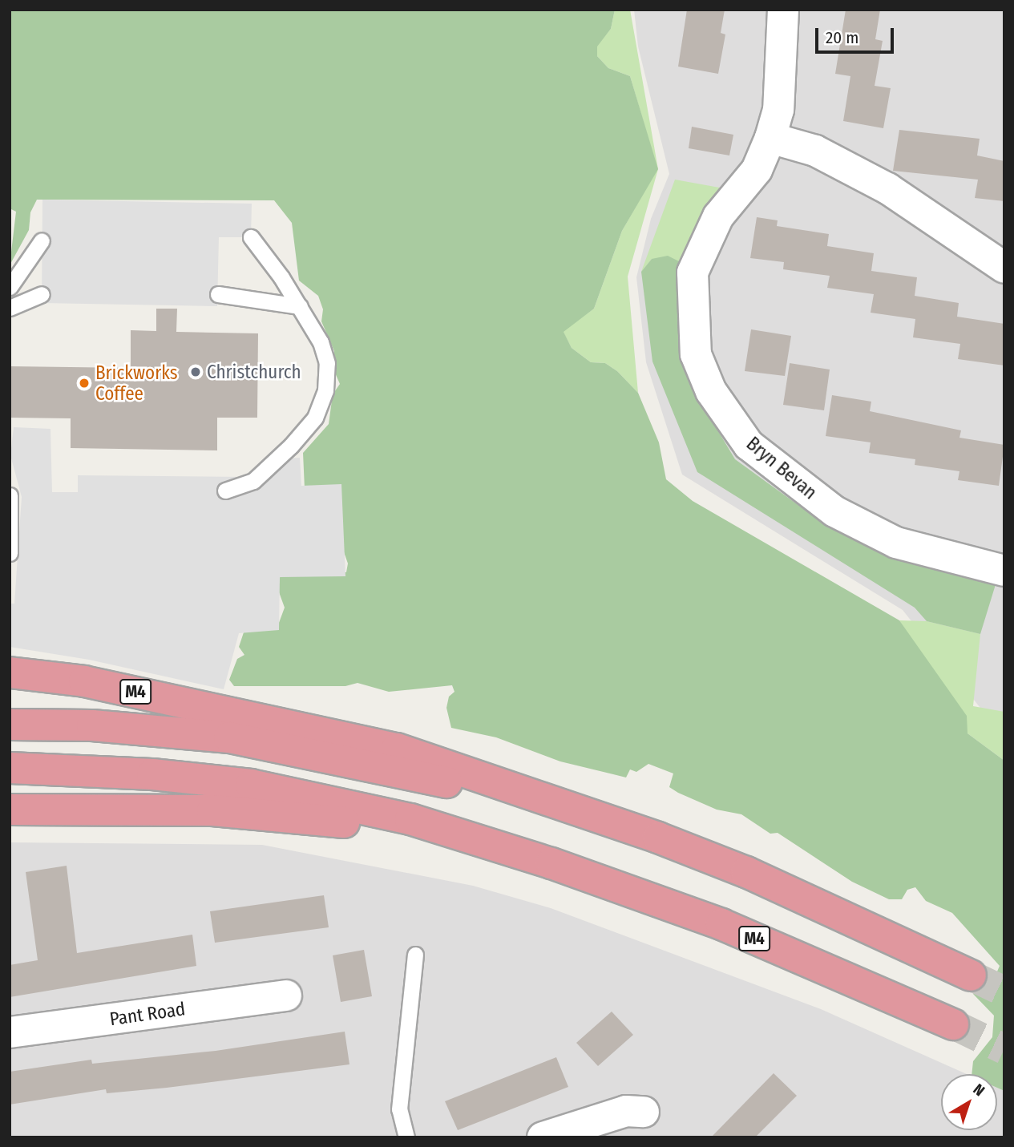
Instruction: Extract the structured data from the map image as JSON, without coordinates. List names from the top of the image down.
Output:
{
  "streets": {
    "highway": ["M4"],
    "street": ["Bryn Bevan", "Pant Road"]
  },
  "places": ["Christchurch", "Brickworks Coffee"],
  "scale_bar": "20 m",
  "north": "top right"
}
